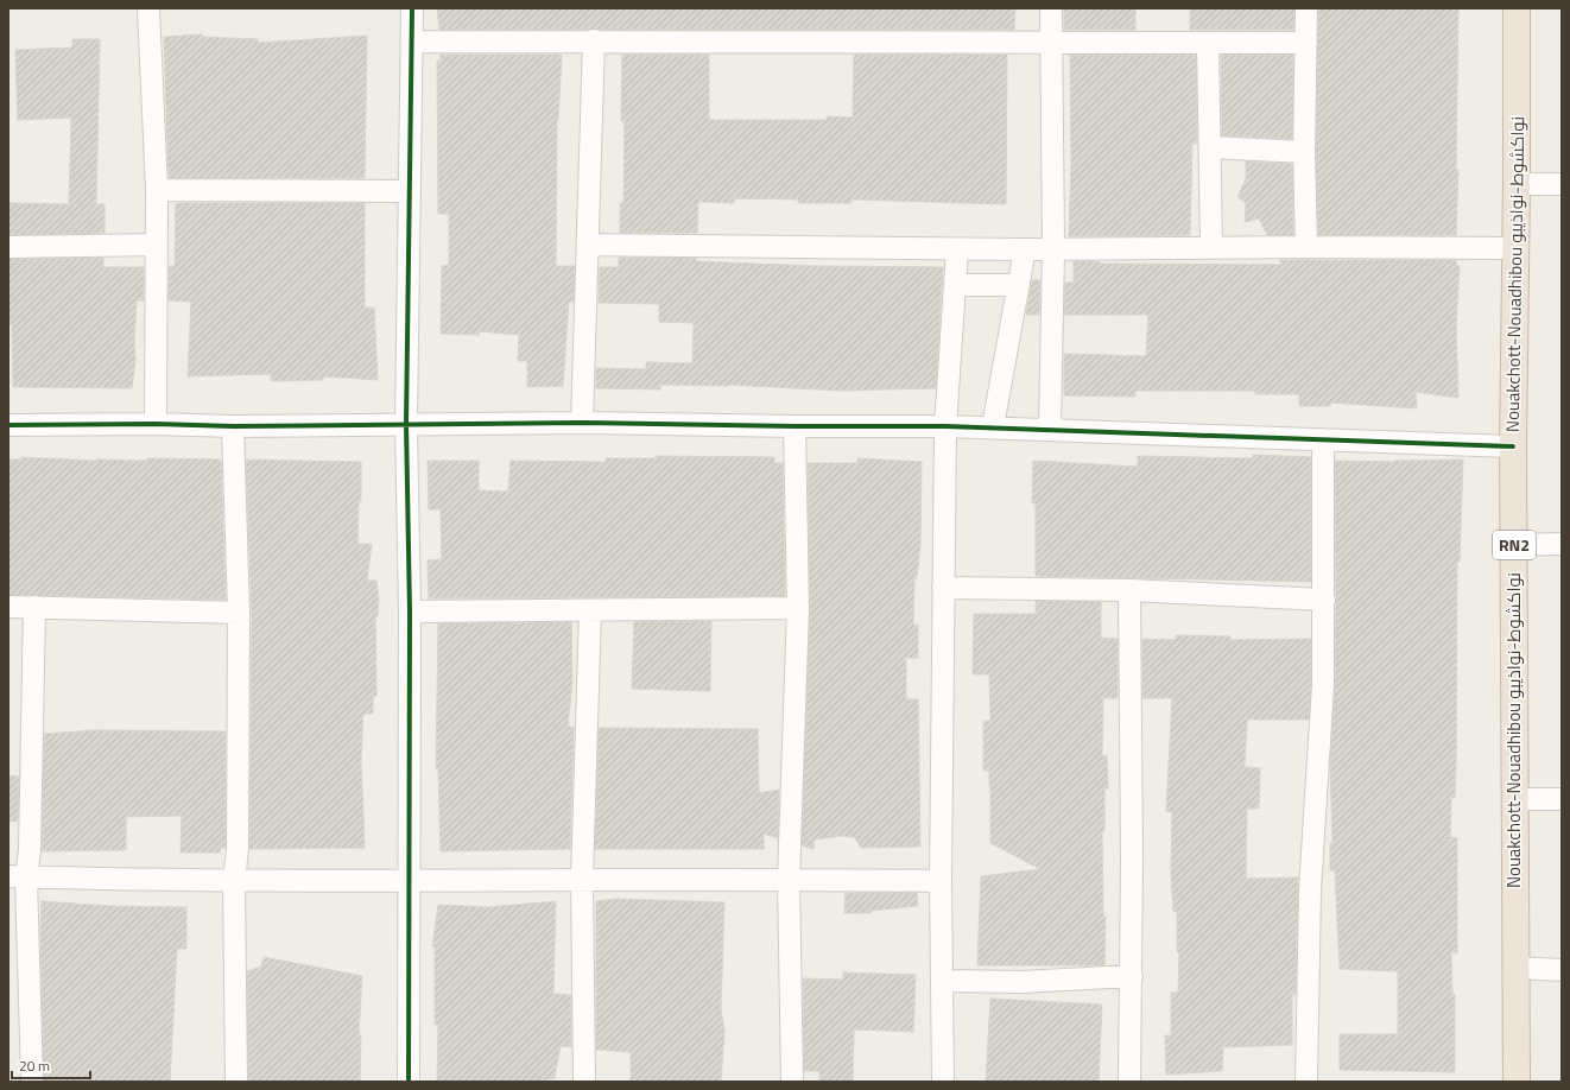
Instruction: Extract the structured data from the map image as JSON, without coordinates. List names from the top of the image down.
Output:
{
  "streets": {
    "highway": ["Nouakchott-Nouadhibou نواكشوط-نواذيبو", "RN2"]
  },
  "scale_bar": "20 m"
}
